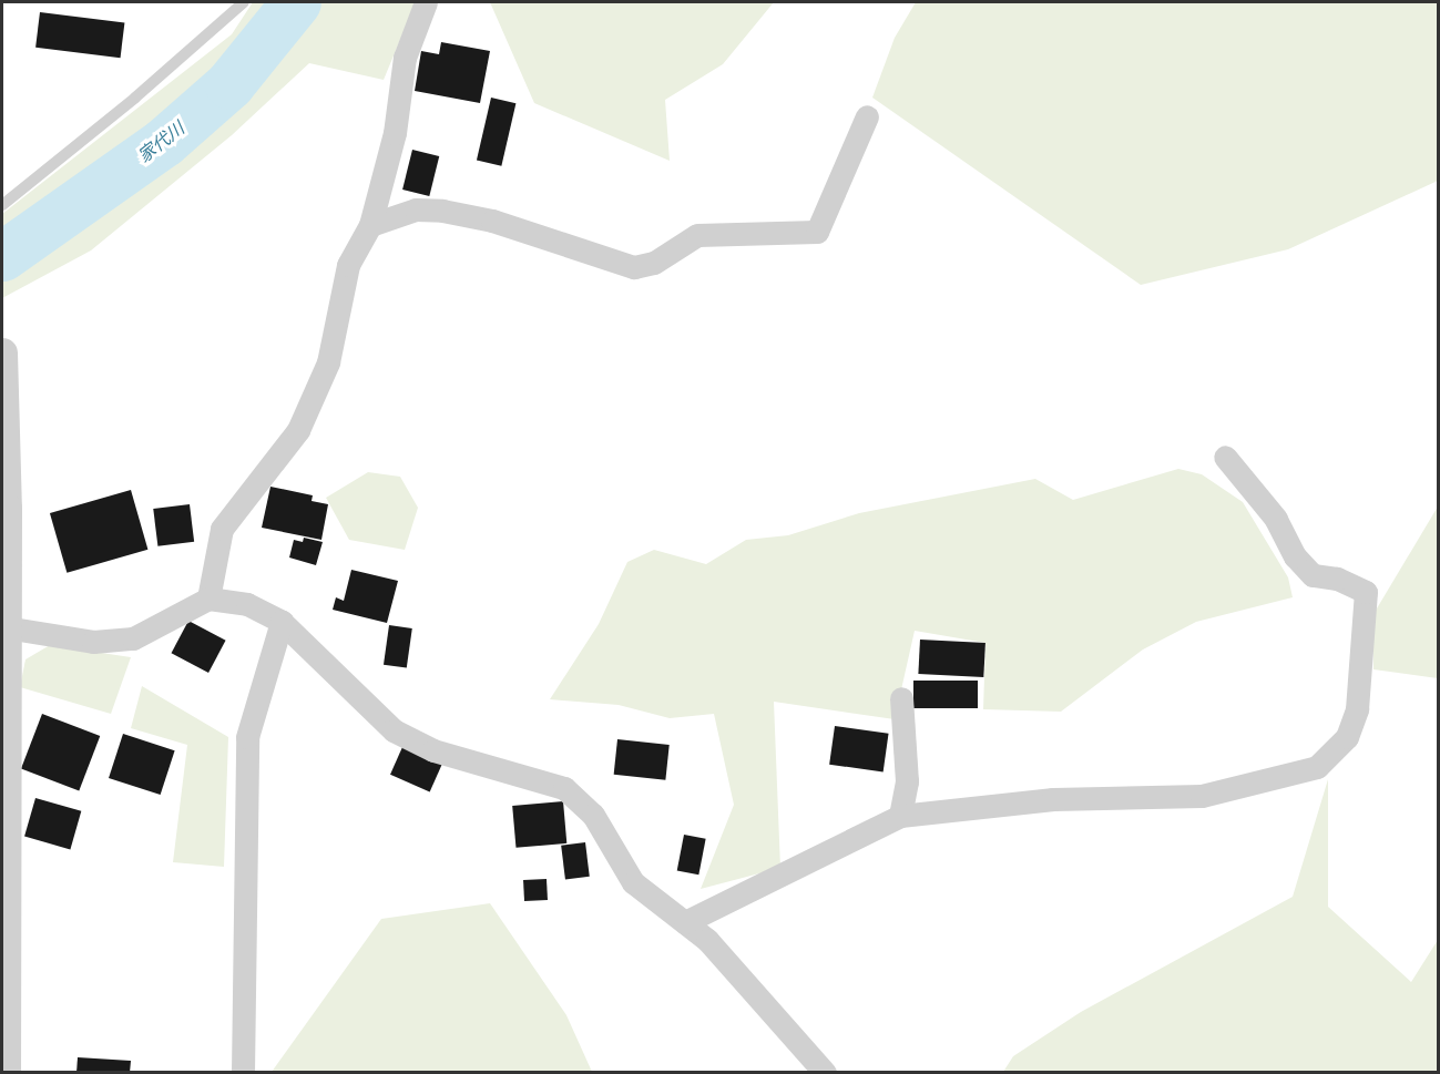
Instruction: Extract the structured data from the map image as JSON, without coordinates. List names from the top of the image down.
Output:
{
  "water": ["家代川"]
}
